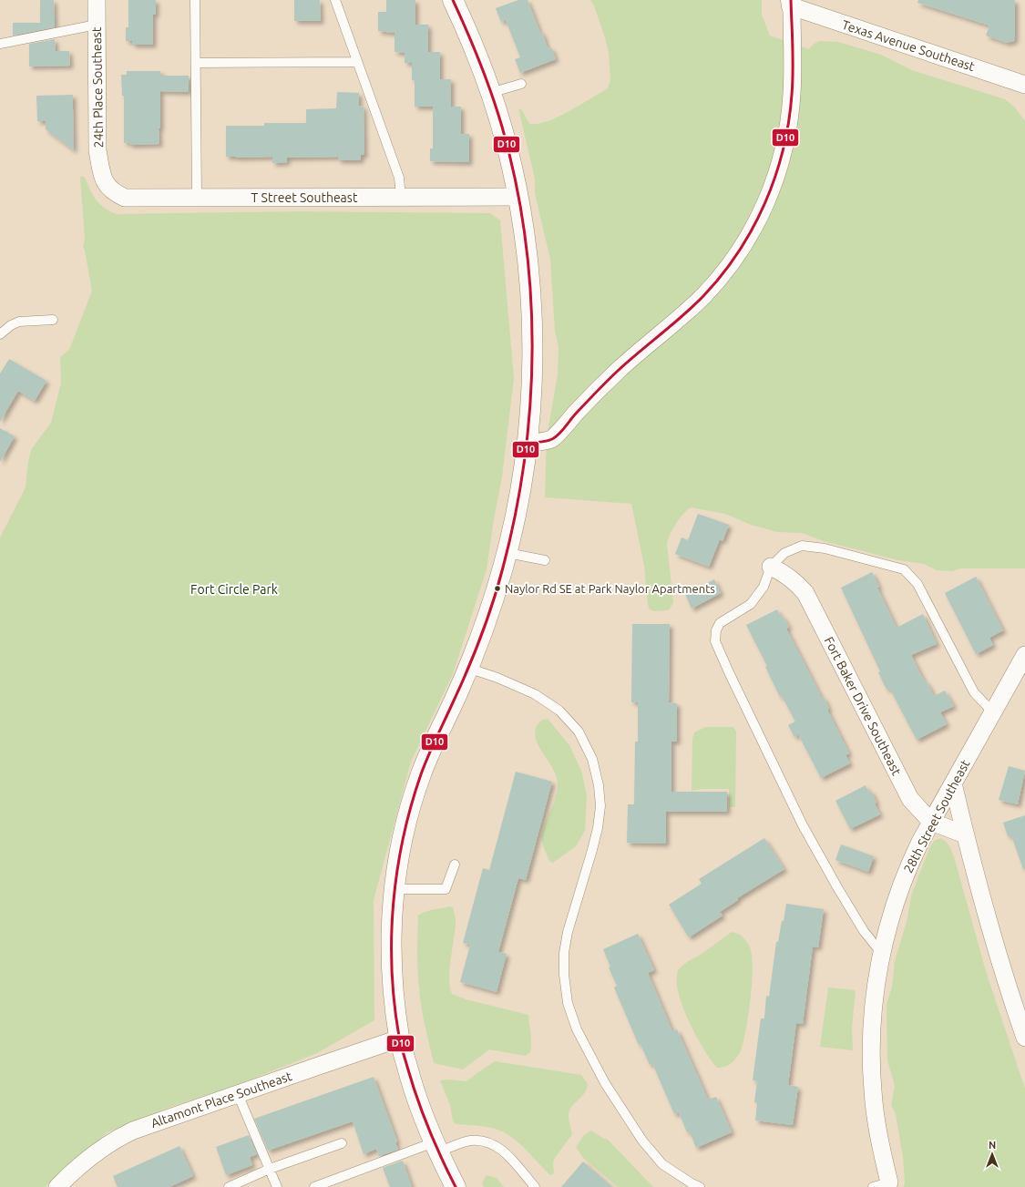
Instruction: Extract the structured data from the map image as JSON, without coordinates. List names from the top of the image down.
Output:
{
  "streets": {
    "street": [
      "Texas Avenue Southeast",
      "24th Place Southeast",
      "T Street Southeast",
      "Fort Baker Drive Southeast",
      "28th Street Southeast",
      "Altamont Place Southeast"
    ]
  },
  "crossings": [
    ["24th Place Southeast", "T Street Southeast"],
    ["Fort Baker Drive Southeast", "28th Street Southeast"]
  ],
  "parks": ["Fort Circle Park"],
  "places": ["Naylor Rd SE at Park Naylor Apartments"],
  "lines": ["transit line D10"],
  "north": "top"
}
